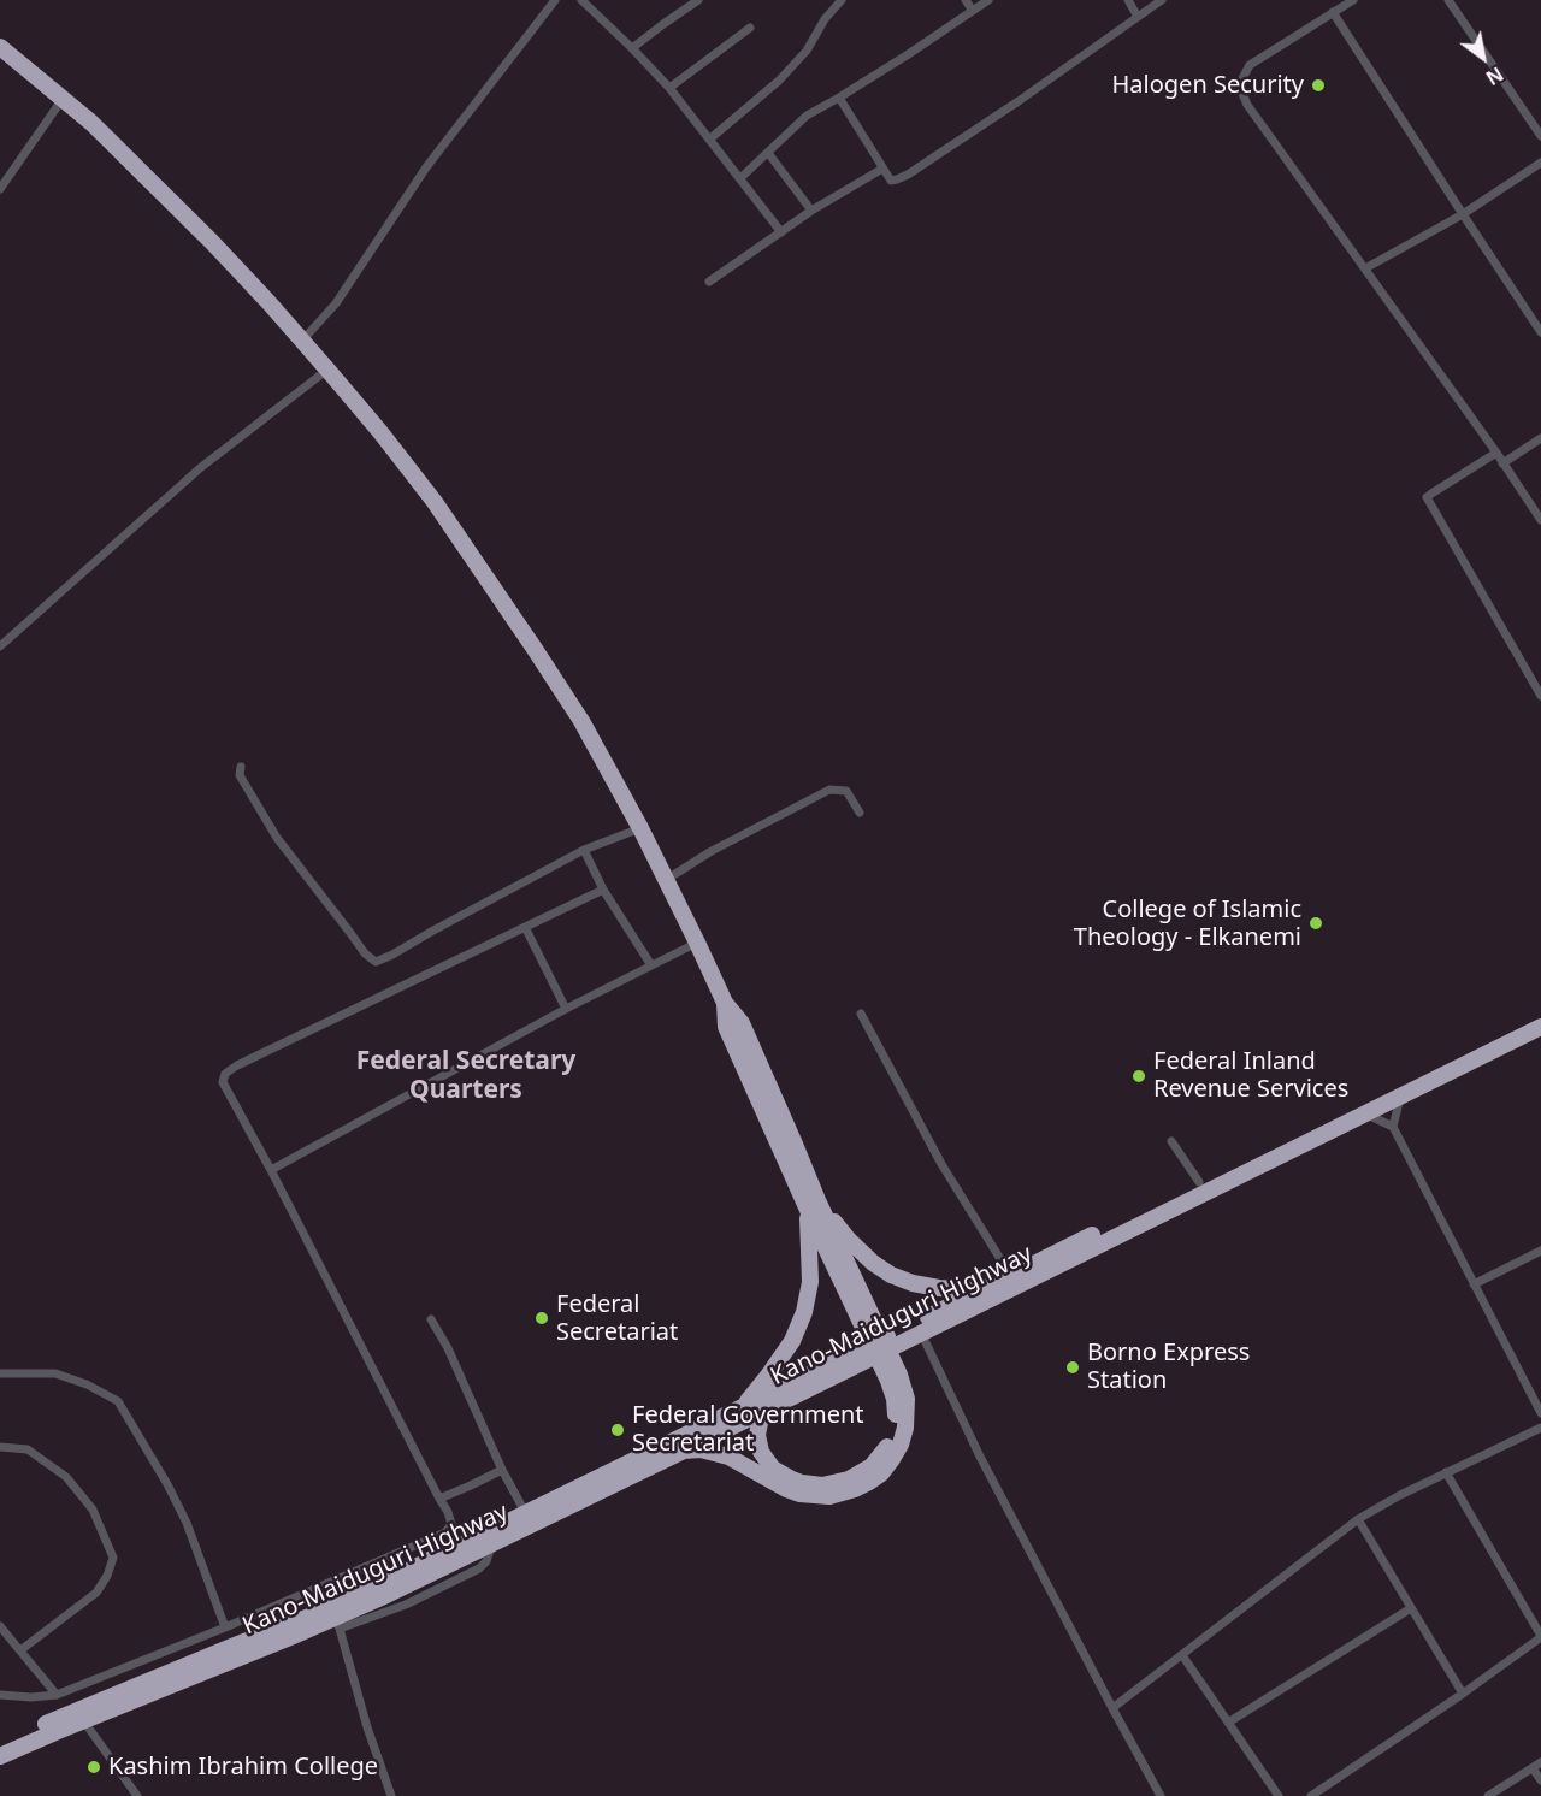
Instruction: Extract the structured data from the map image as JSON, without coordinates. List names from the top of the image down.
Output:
{
  "streets": {
    "highway": ["Kano-Maiduguri Highway"]
  },
  "districts": ["Federal Secretary Quarters"],
  "places": [
    "Halogen Security",
    "College of Islamic Theology - Elkanemi",
    "Federal Inland Revenue Services",
    "Federal Secretariat",
    "Borno Express Station",
    "Federal Government Secretariat",
    "Kashim Ibrahim College"
  ],
  "north": "bottom right"
}
